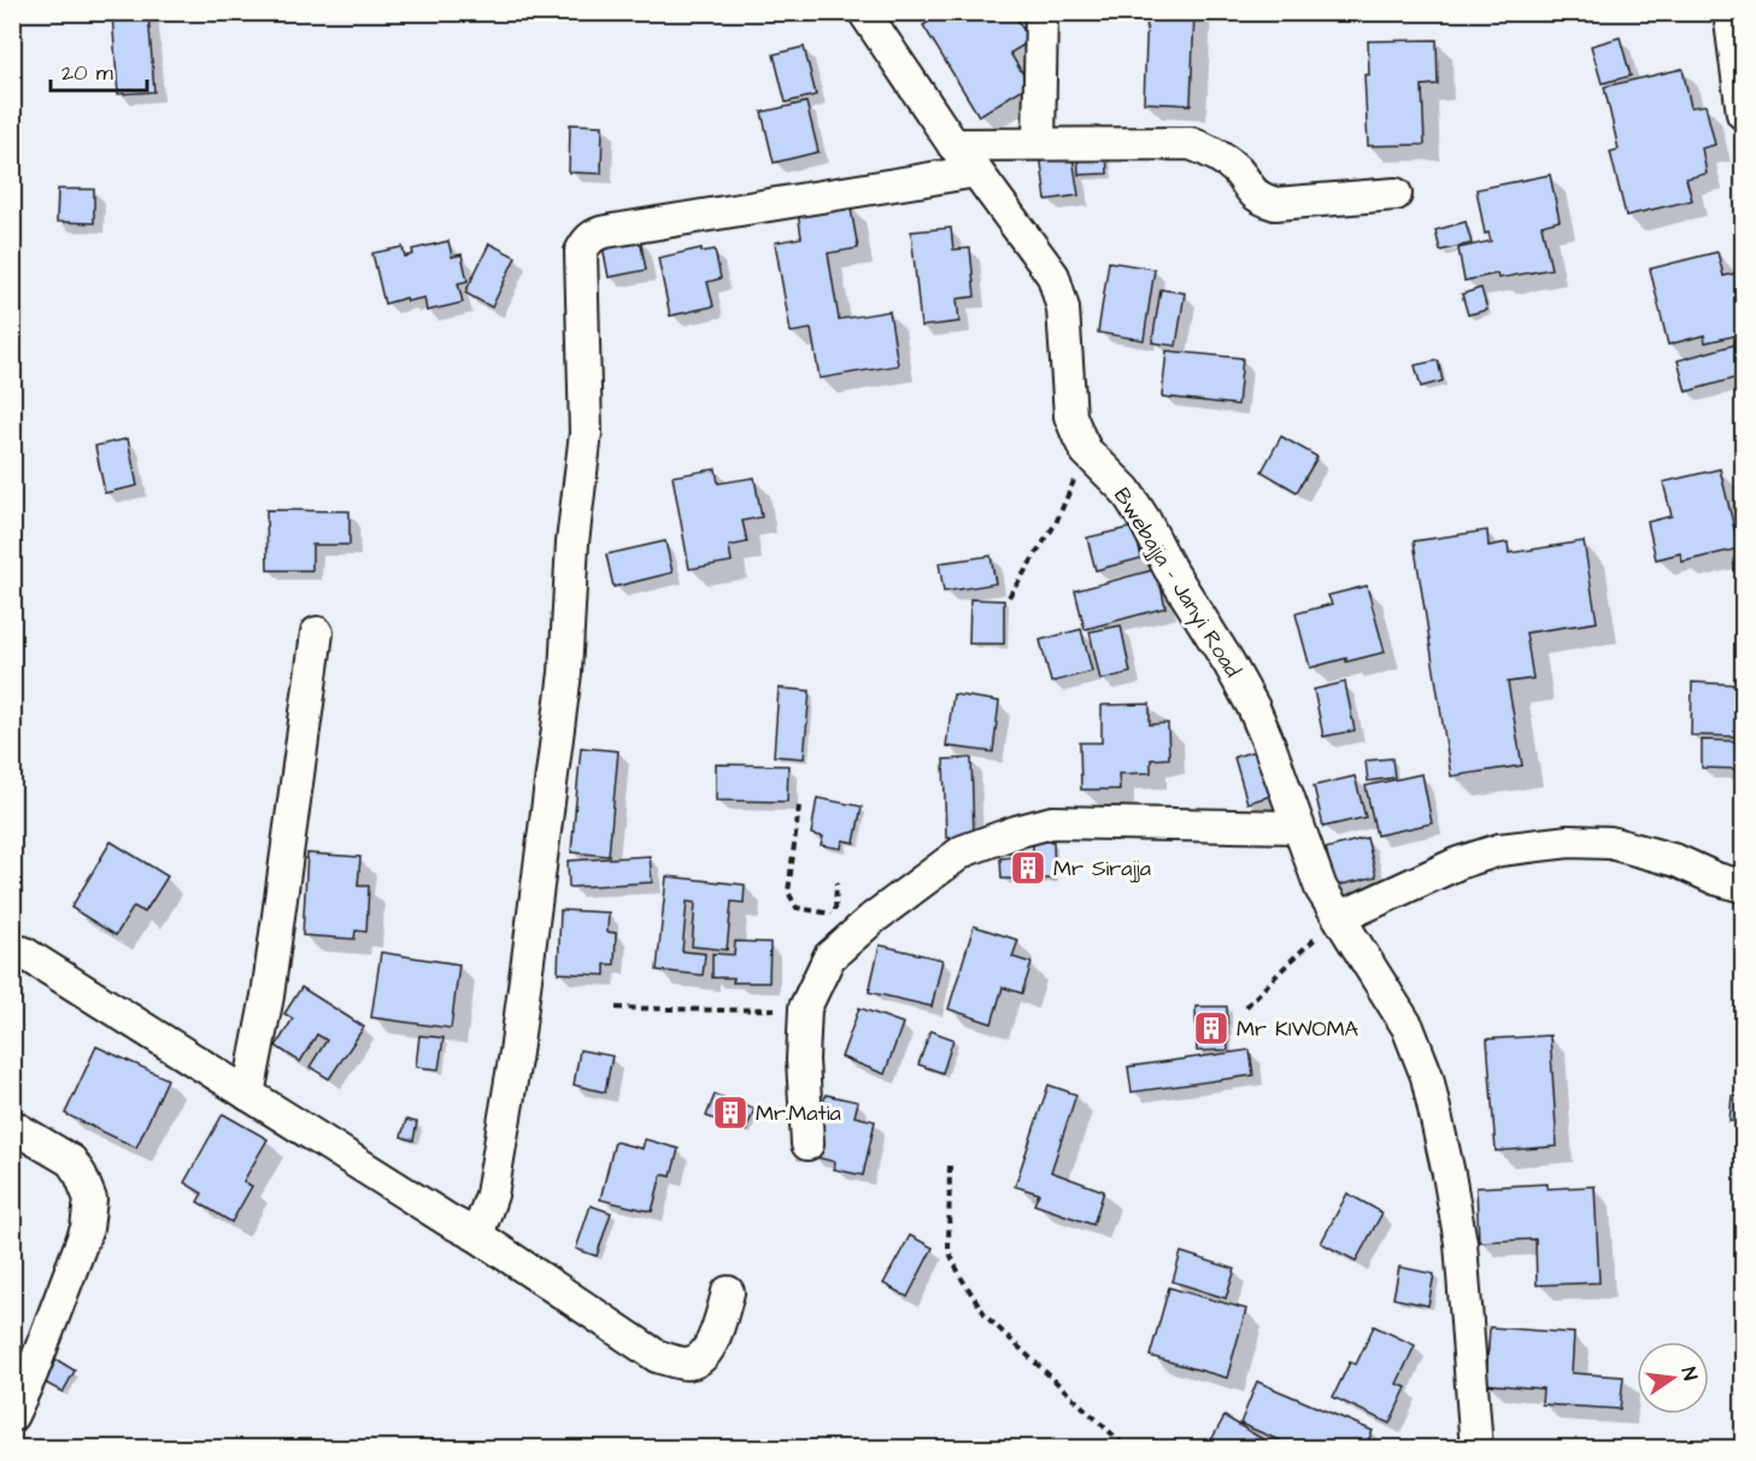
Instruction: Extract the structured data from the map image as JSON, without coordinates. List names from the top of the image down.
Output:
{
  "streets": {
    "street": ["Bwebajja - Janyi Road"]
  },
  "places": {
    "building": ["Mr Sirajja", "Mr KIWOMA", "Mr.Matia"]
  },
  "scale_bar": "20 m",
  "north": "right"
}
